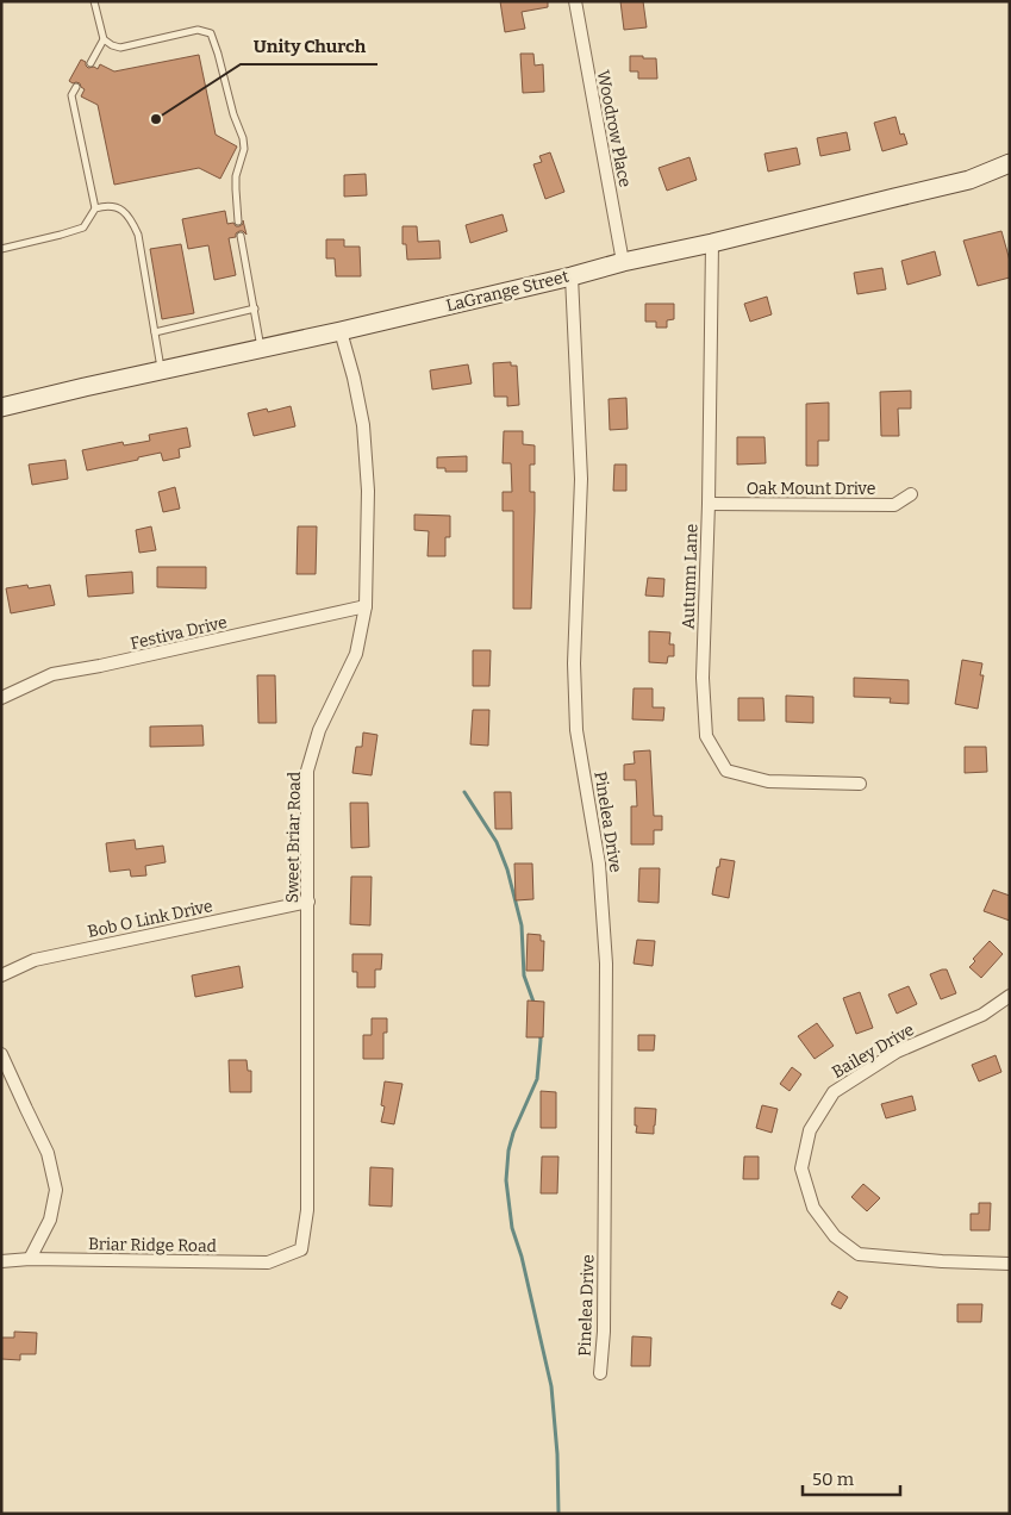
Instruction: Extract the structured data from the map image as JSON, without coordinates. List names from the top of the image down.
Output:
{
  "streets": {
    "street": [
      "Woodrow Place",
      "LaGrange Street",
      "Oak Mount Drive",
      "Autumn Lane",
      "Festiva Drive",
      "Pinelea Drive",
      "Sweet Briar Road",
      "Bob O Link Drive",
      "Bailey Drive",
      "Briar Ridge Road"
    ]
  },
  "crossings": [
    ["Woodrow Place", "LaGrange Street"],
    ["LaGrange Street", "Autumn Lane"],
    ["LaGrange Street", "Pinelea Drive"],
    ["LaGrange Street", "Sweet Briar Road"],
    ["Oak Mount Drive", "Autumn Lane"],
    ["Festiva Drive", "Sweet Briar Road"],
    ["Sweet Briar Road", "Bob O Link Drive"],
    ["Sweet Briar Road", "Briar Ridge Road"]
  ],
  "places": ["Unity Church"],
  "scale_bar": "50 m"
}
